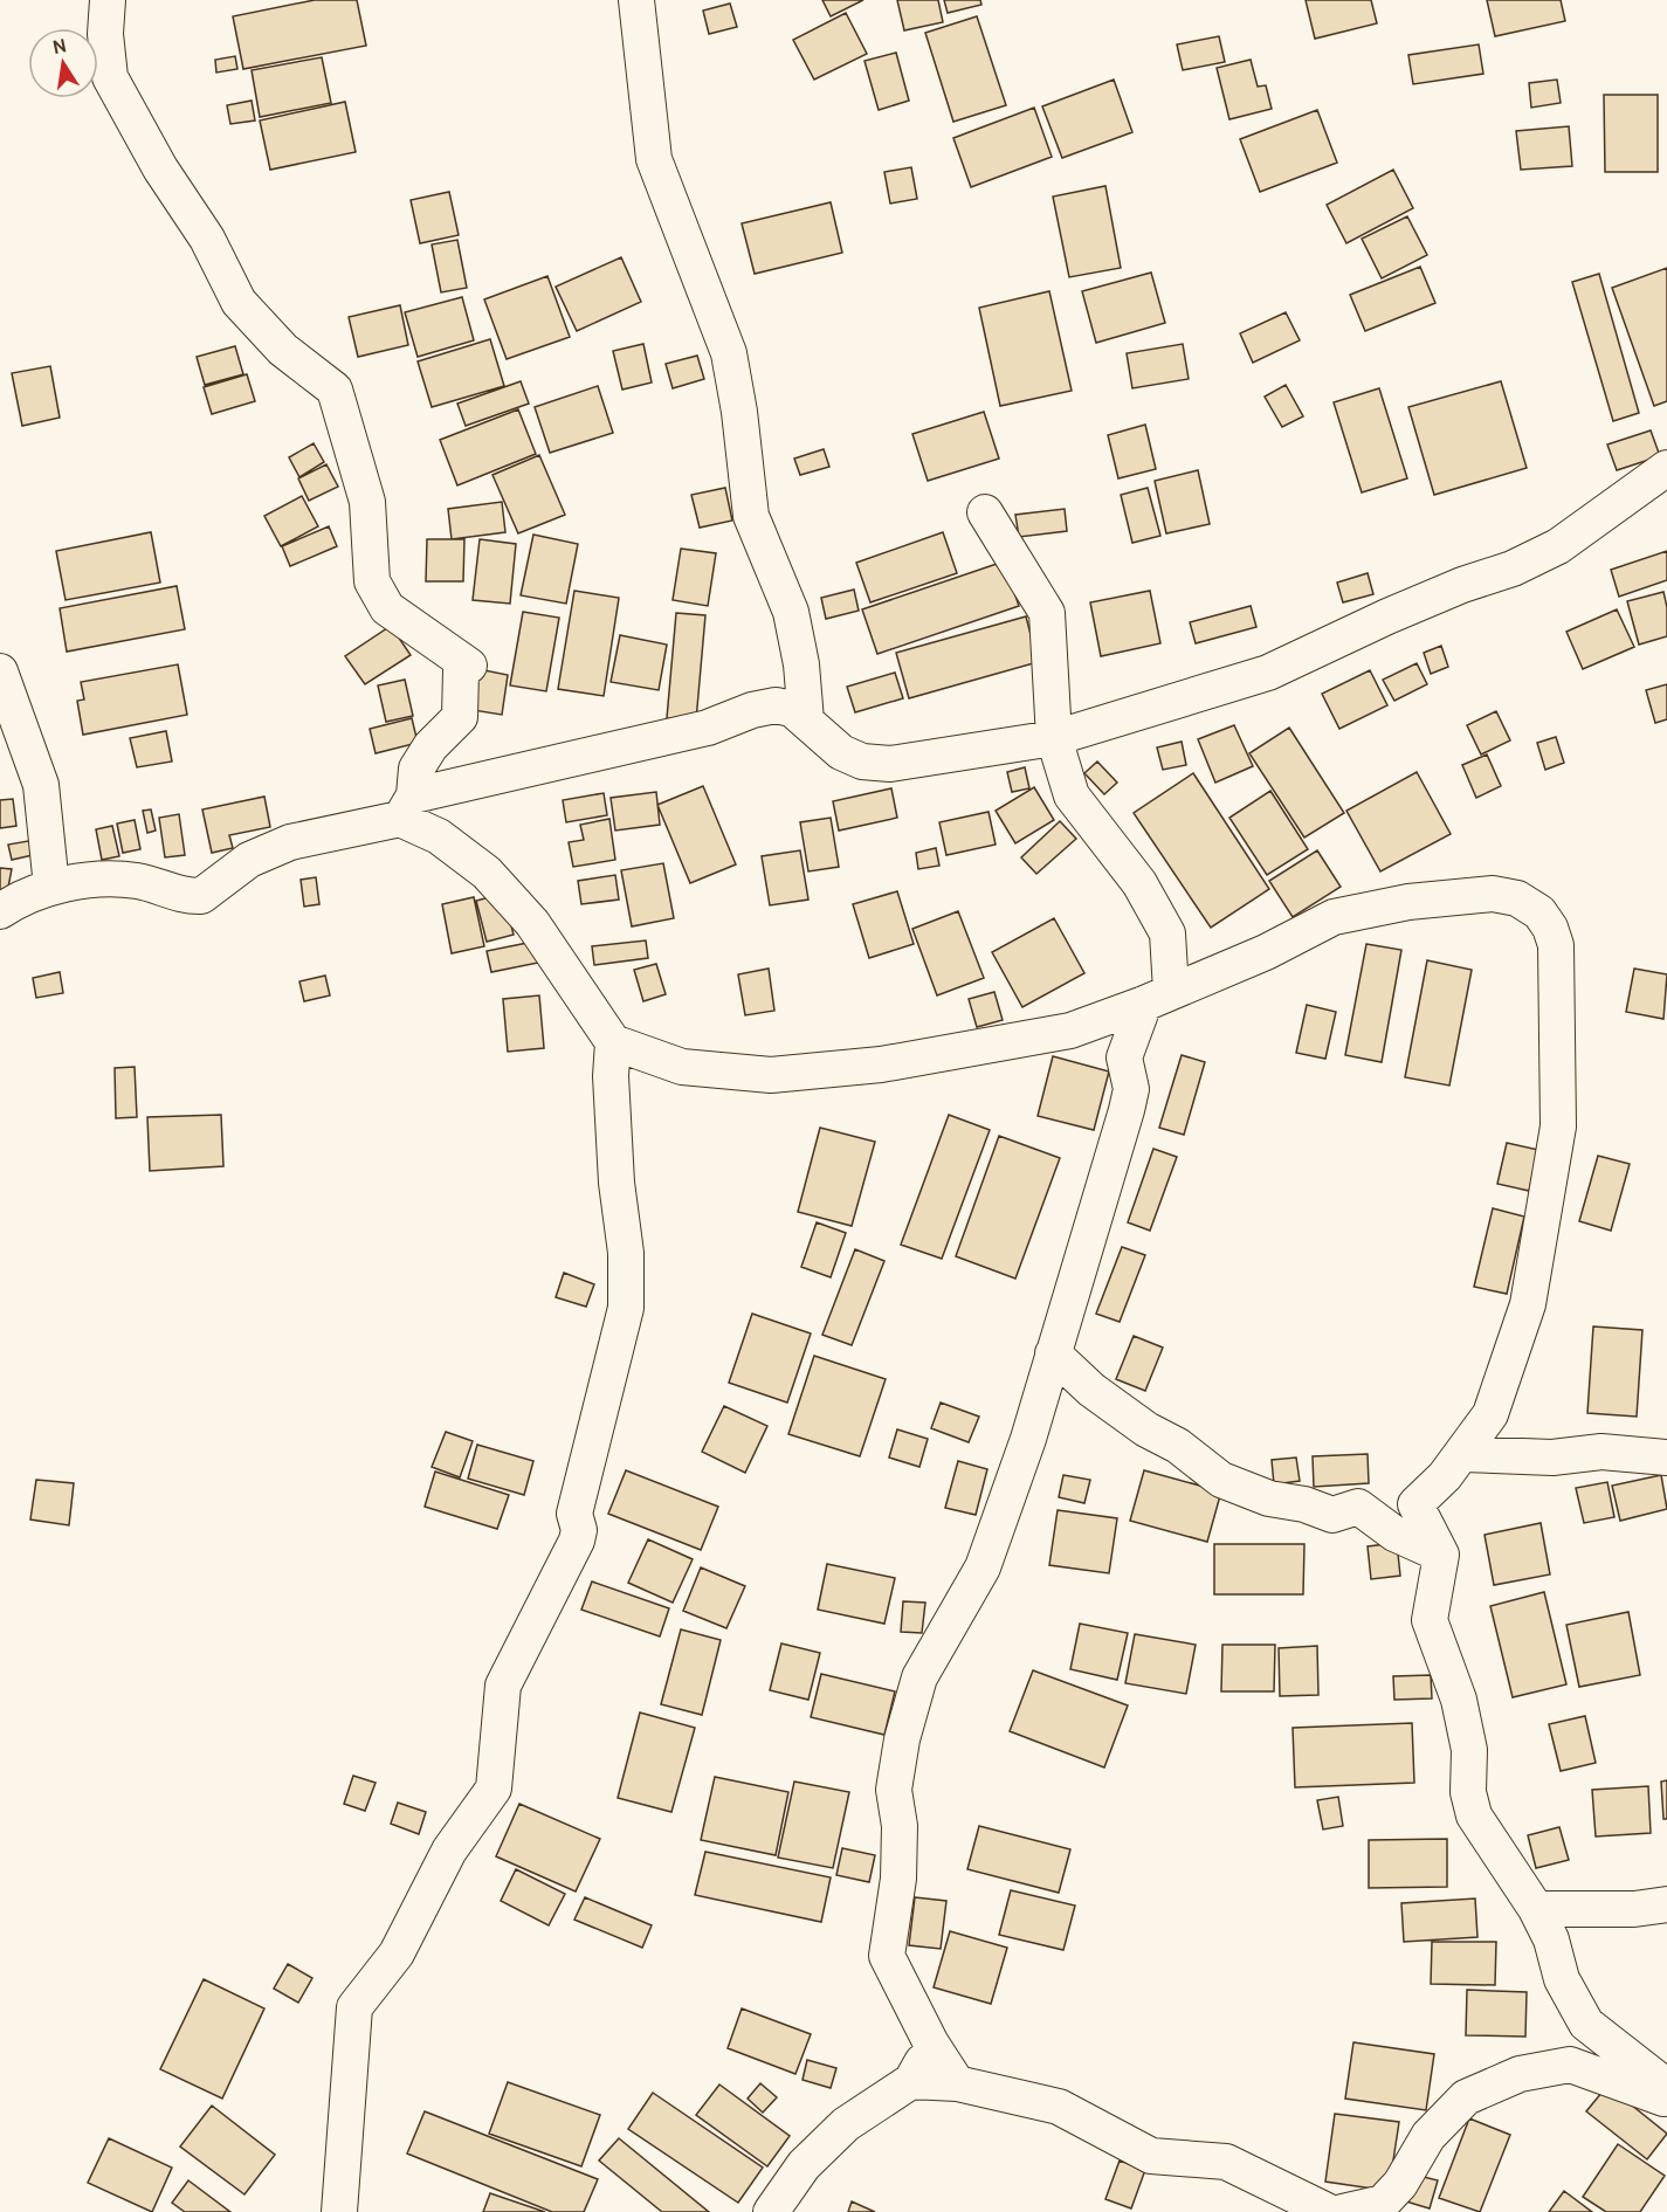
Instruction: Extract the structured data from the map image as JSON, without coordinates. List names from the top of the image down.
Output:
{
  "north": "top"
}
